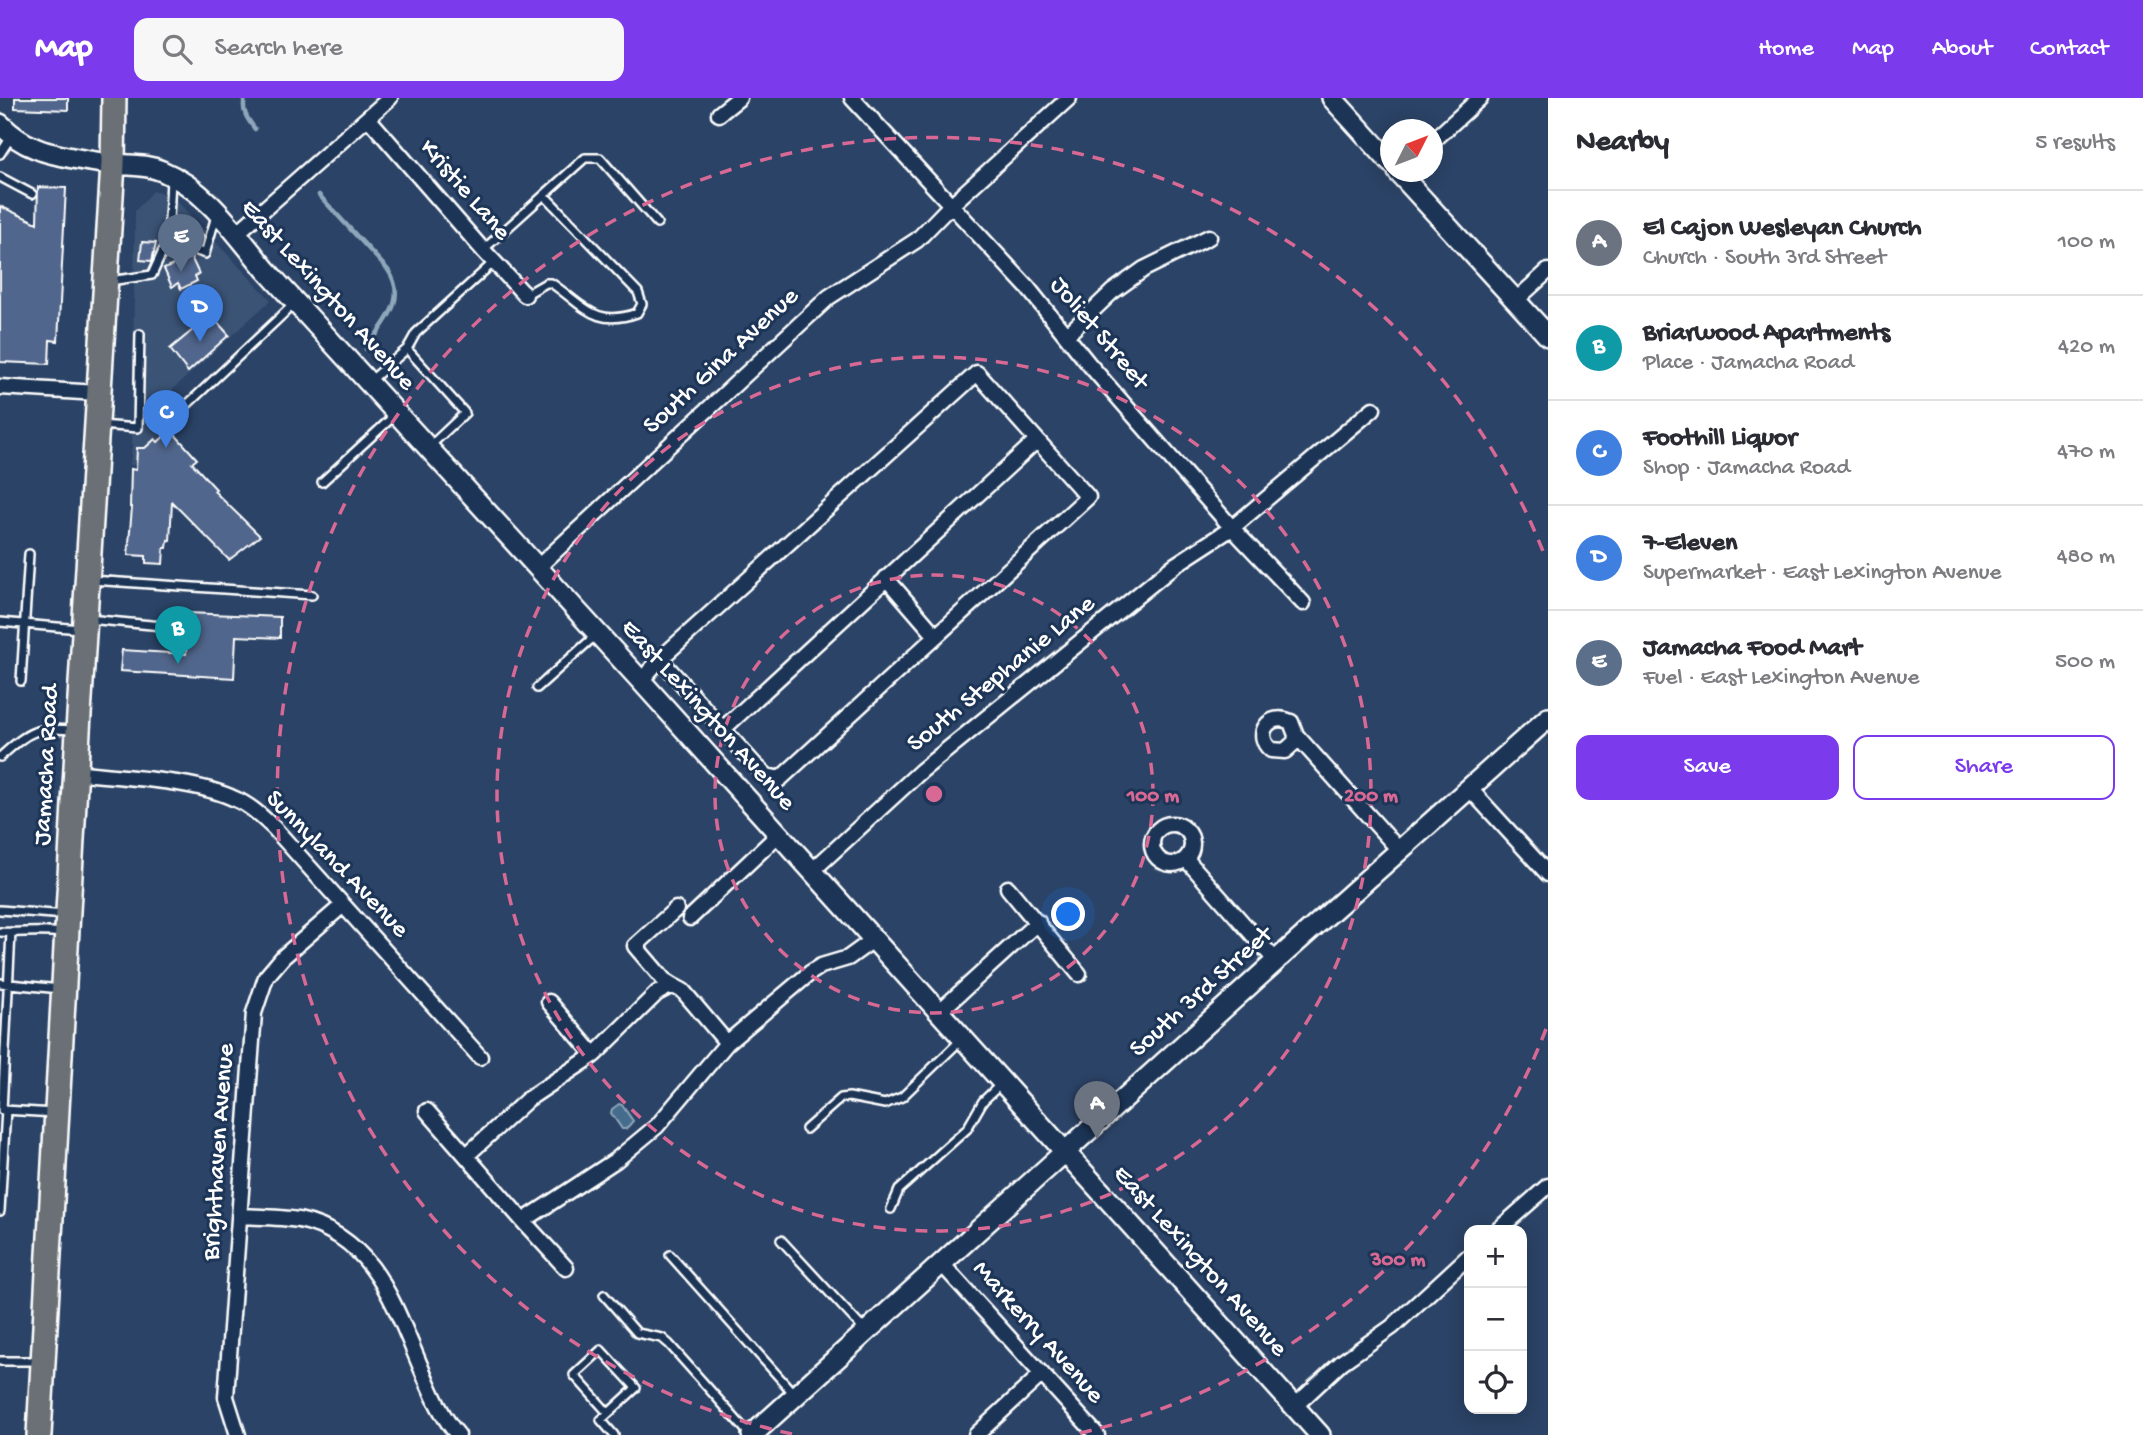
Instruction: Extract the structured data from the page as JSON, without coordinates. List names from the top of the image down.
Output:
{
  "streets": {
    "main road": ["Jamacha Road"],
    "street": [
      "Kristie Lane",
      "East Lexington Avenue",
      "Joliet Street",
      "South Gina Avenue",
      "South Stephanie Lane",
      "Sunnyland Avenue",
      "South 3rd Street",
      "Brighthaven Avenue",
      "Markerry Avenue"
    ]
  },
  "crossings": [
    ["East Lexington Avenue", "South Gina Avenue"],
    ["East Lexington Avenue", "South Stephanie Lane"],
    ["East Lexington Avenue", "Jamacha Road"],
    ["East Lexington Avenue", "South 3rd Street"],
    ["Joliet Street", "South Gina Avenue"],
    ["Joliet Street", "South Stephanie Lane"],
    ["Jamacha Road", "Sunnyland Avenue"],
    ["Sunnyland Avenue", "Brighthaven Avenue"],
    ["South 3rd Street", "Markerry Avenue"]
  ],
  "north": "top right",
  "page": {
    "header": "Map",
    "search": "Search here",
    "nav": [
      "Home",
      "Map",
      "About",
      "Contact"
    ],
    "heading": ["Nearby", "5 results"],
    "list": [
      {
        "mark": "A",
        "name": "El Cajon Wesleyan Church",
        "note": "Church · South 3rd Street",
        "value": "100 m"
      },
      {
        "mark": "B",
        "name": "Briarwood Apartments",
        "note": "Place · Jamacha Road",
        "value": "420 m"
      },
      {
        "mark": "C",
        "name": "Foothill Liquor",
        "note": "Shop · Jamacha Road",
        "value": "470 m"
      },
      {
        "mark": "D",
        "name": "7-Eleven",
        "note": "Supermarket · East Lexington Avenue",
        "value": "480 m"
      },
      {
        "mark": "E",
        "name": "Jamacha Food Mart",
        "note": "Fuel · East Lexington Avenue",
        "value": "500 m"
      }
    ],
    "pins": [
      "E",
      "D",
      "C",
      "B",
      "A"
    ],
    "buttons": ["Save", "Share"],
    "map_buttons": ["+", "−"]
  },
  "rings": ["100 m", "200 m", "300 m"]
}
